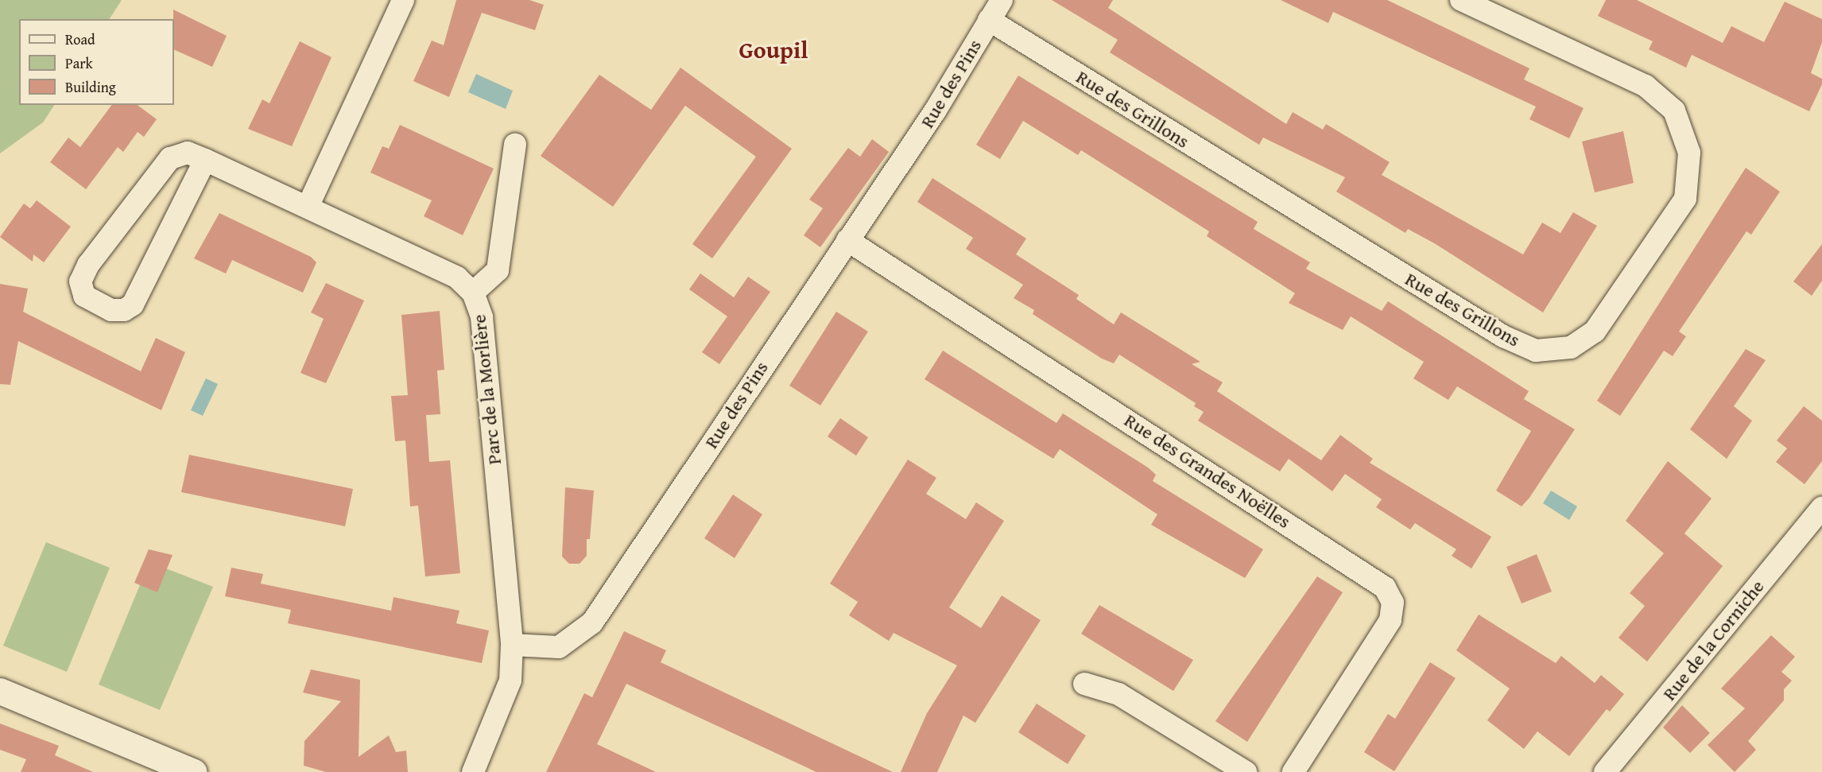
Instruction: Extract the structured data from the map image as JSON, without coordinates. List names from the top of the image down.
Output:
{
  "streets": {
    "street": [
      "Rue des Pins",
      "Rue des Grillons",
      "Parc de la Morlière",
      "Rue des Grandes Noëlles",
      "Rue de la Corniche"
    ]
  },
  "crossings": [
    ["Rue des Pins", "Rue des Grillons"],
    ["Rue des Pins", "Parc de la Morlière"],
    ["Rue des Pins", "Rue des Grandes Noëlles"]
  ],
  "districts": ["Goupil"],
  "legend": ["Road", "Park", "Building"]
}
